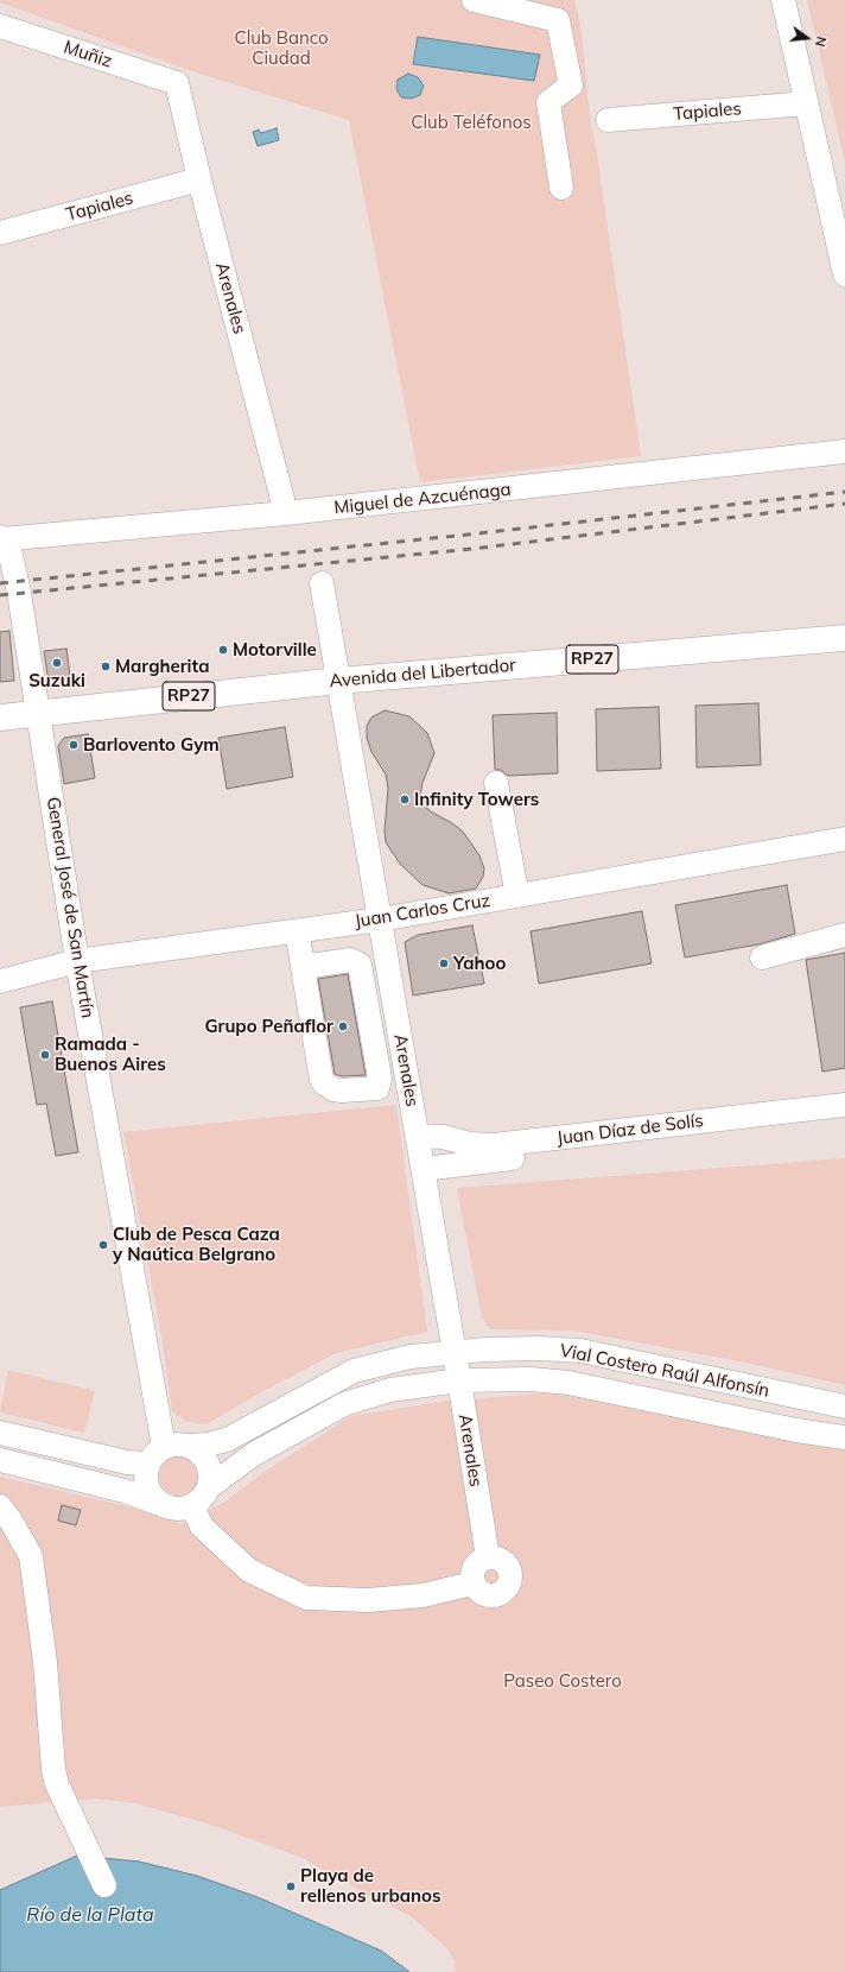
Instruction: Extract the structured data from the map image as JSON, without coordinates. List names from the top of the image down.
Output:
{
  "streets": {
    "main road": ["RP27", "Avenida del Libertador"],
    "street": [
      "Muñiz",
      "Tapiales",
      "Arenales",
      "Miguel de Azcuénaga",
      "General José de San Martín",
      "Juan Carlos Cruz",
      "Juan Díaz de Solís",
      "Vial Costero Raúl Alfonsín"
    ]
  },
  "crossings": [
    ["Muñiz", "Arenales"],
    ["Tapiales", "Arenales"],
    ["Arenales", "Miguel de Azcuénaga"],
    ["Arenales", "Avenida del Libertador"],
    ["Arenales", "Juan Carlos Cruz"],
    ["Arenales", "Juan Díaz de Solís"],
    ["Arenales", "Vial Costero Raúl Alfonsín"],
    ["Miguel de Azcuénaga", "General José de San Martín"],
    ["Avenida del Libertador", "General José de San Martín"],
    ["General José de San Martín", "Juan Carlos Cruz"],
    ["General José de San Martín", "Vial Costero Raúl Alfonsín"]
  ],
  "water": ["Río de la Plata"],
  "parks": ["Club Banco Ciudad", "Club Teléfonos", "Paseo Costero"],
  "places": [
    "Motorville",
    "Suzuki",
    "Margherita",
    "Barlovento Gym",
    "Infinity Towers",
    "Yahoo",
    "Grupo Peñaflor",
    "Ramada - Buenos Aires",
    "Club de Pesca Caza y Naútica Belgrano",
    "Playa de rellenos urbanos"
  ],
  "north": "right"
}
